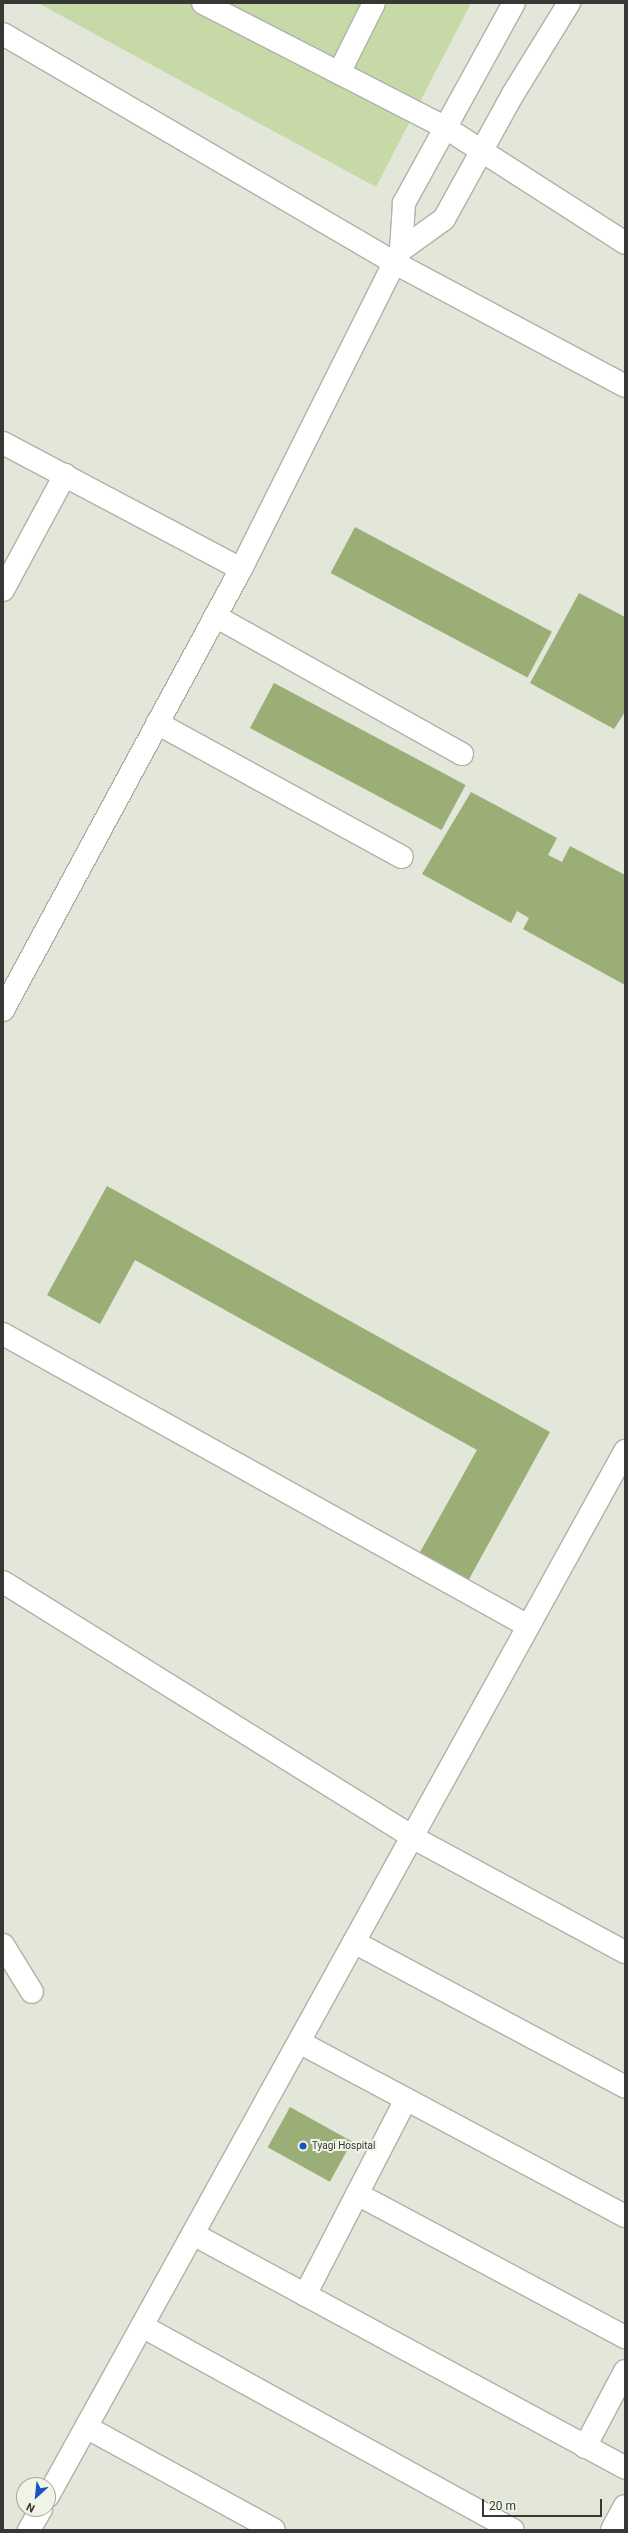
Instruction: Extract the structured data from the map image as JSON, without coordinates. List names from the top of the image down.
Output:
{
  "places": ["Tyagi Hospital"],
  "scale_bar": "20 m",
  "north": "bottom left"
}
